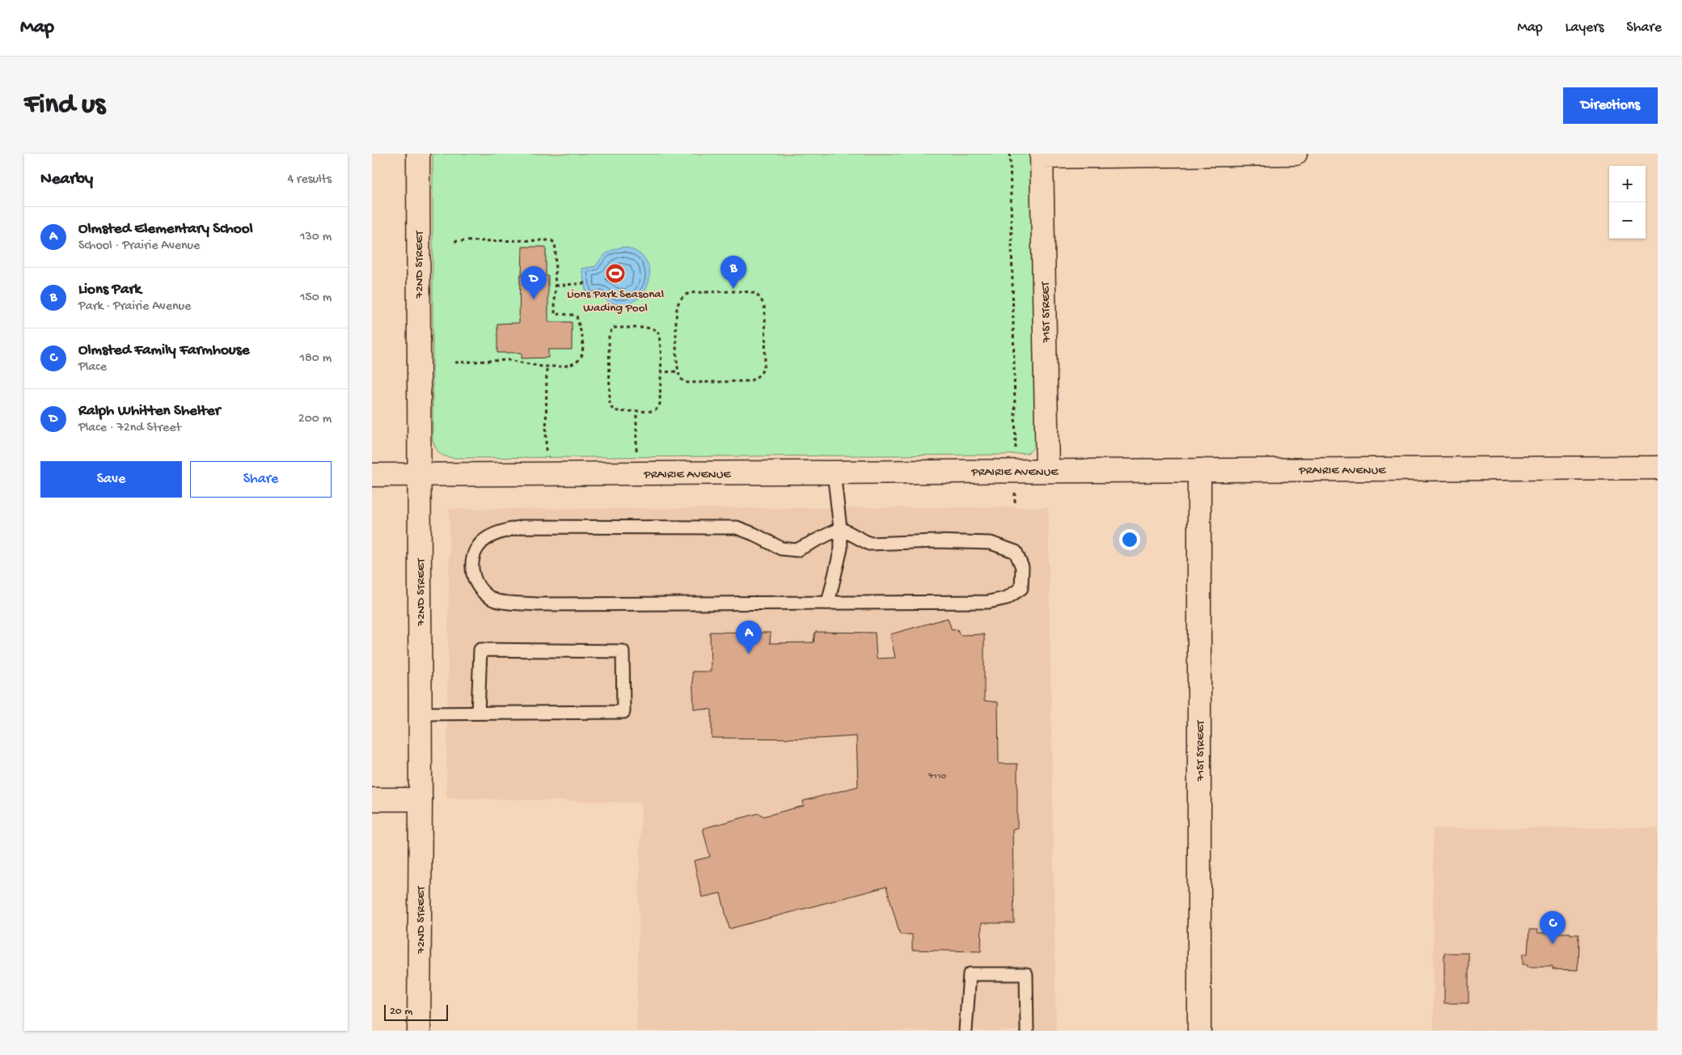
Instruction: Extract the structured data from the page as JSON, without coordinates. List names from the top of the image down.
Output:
{
  "streets": {
    "street": ["72ND STREET", "71ST STREET", "PRAIRIE AVENUE"]
  },
  "crossings": [
    ["72ND STREET", "PRAIRIE AVENUE"],
    ["71ST STREET", "PRAIRIE AVENUE"]
  ],
  "places": {
    "sports": ["Lions Park Seasonal Wading Pool"]
  },
  "house_numbers": ["7110"],
  "scale_bar": "20 m",
  "page": {
    "header": "Map",
    "nav": ["Map", "Layers", "Share"],
    "buttons": [
      "Directions",
      ["Save", "Share"]
    ],
    "title": "Find us",
    "heading": ["Nearby", "4 results"],
    "map_buttons": ["+", "−"],
    "list": [
      {
        "mark": "A",
        "name": "Olmsted Elementary School",
        "note": "School · Prairie Avenue",
        "value": "130 m"
      },
      {
        "mark": "B",
        "name": "Lions Park",
        "note": "Park · Prairie Avenue",
        "value": "150 m"
      },
      {
        "mark": "C",
        "name": "Olmsted Family Farmhouse",
        "note": "Place",
        "value": "180 m"
      },
      {
        "mark": "D",
        "name": "Ralph Whitten Shelter",
        "note": "Place · 72nd Street",
        "value": "200 m"
      }
    ],
    "pins": [
      "B",
      "D",
      "A",
      "C"
    ],
    "scale": "20 m"
  }
}
